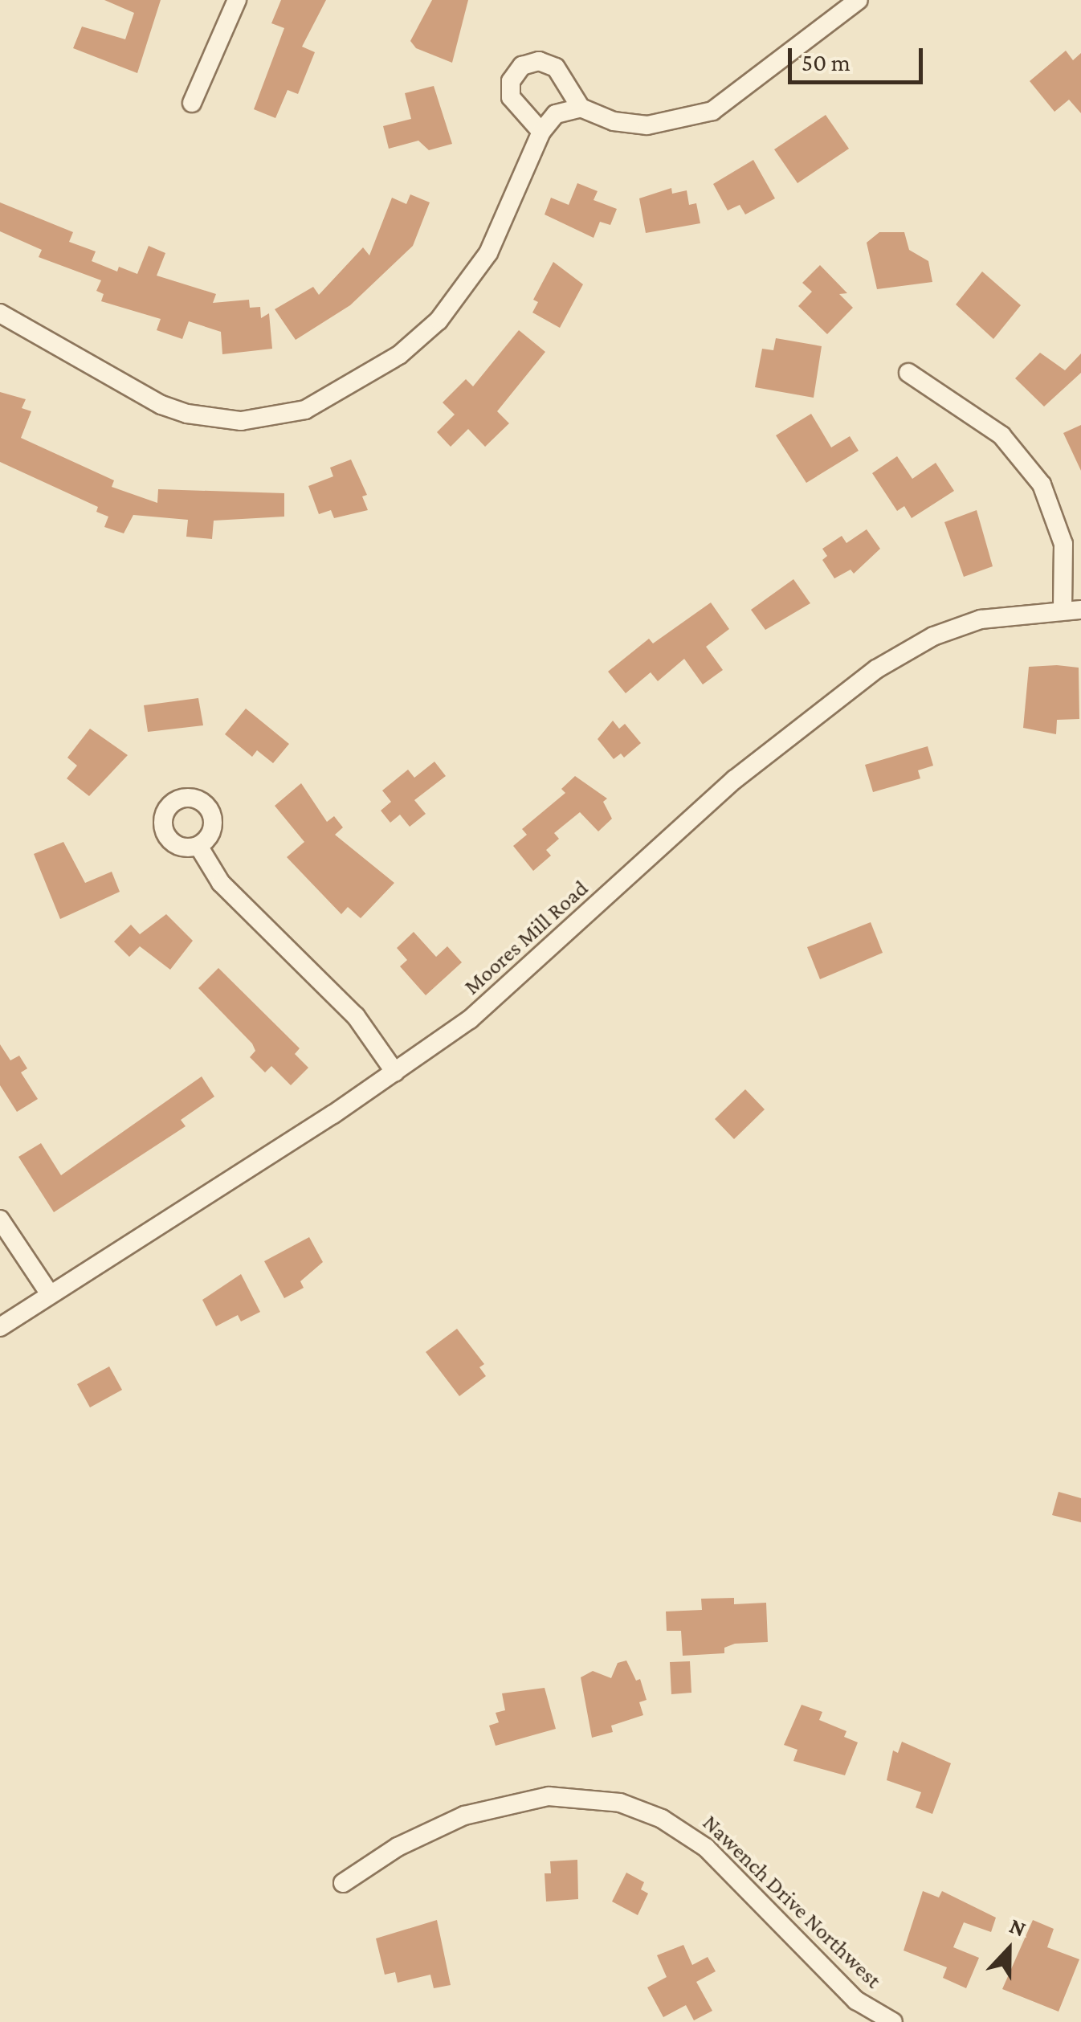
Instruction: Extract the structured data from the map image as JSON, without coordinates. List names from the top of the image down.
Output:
{
  "streets": {
    "street": ["Moores Mill Road", "Nawench Drive Northwest"]
  },
  "scale_bar": "50 m",
  "north": "top"
}
